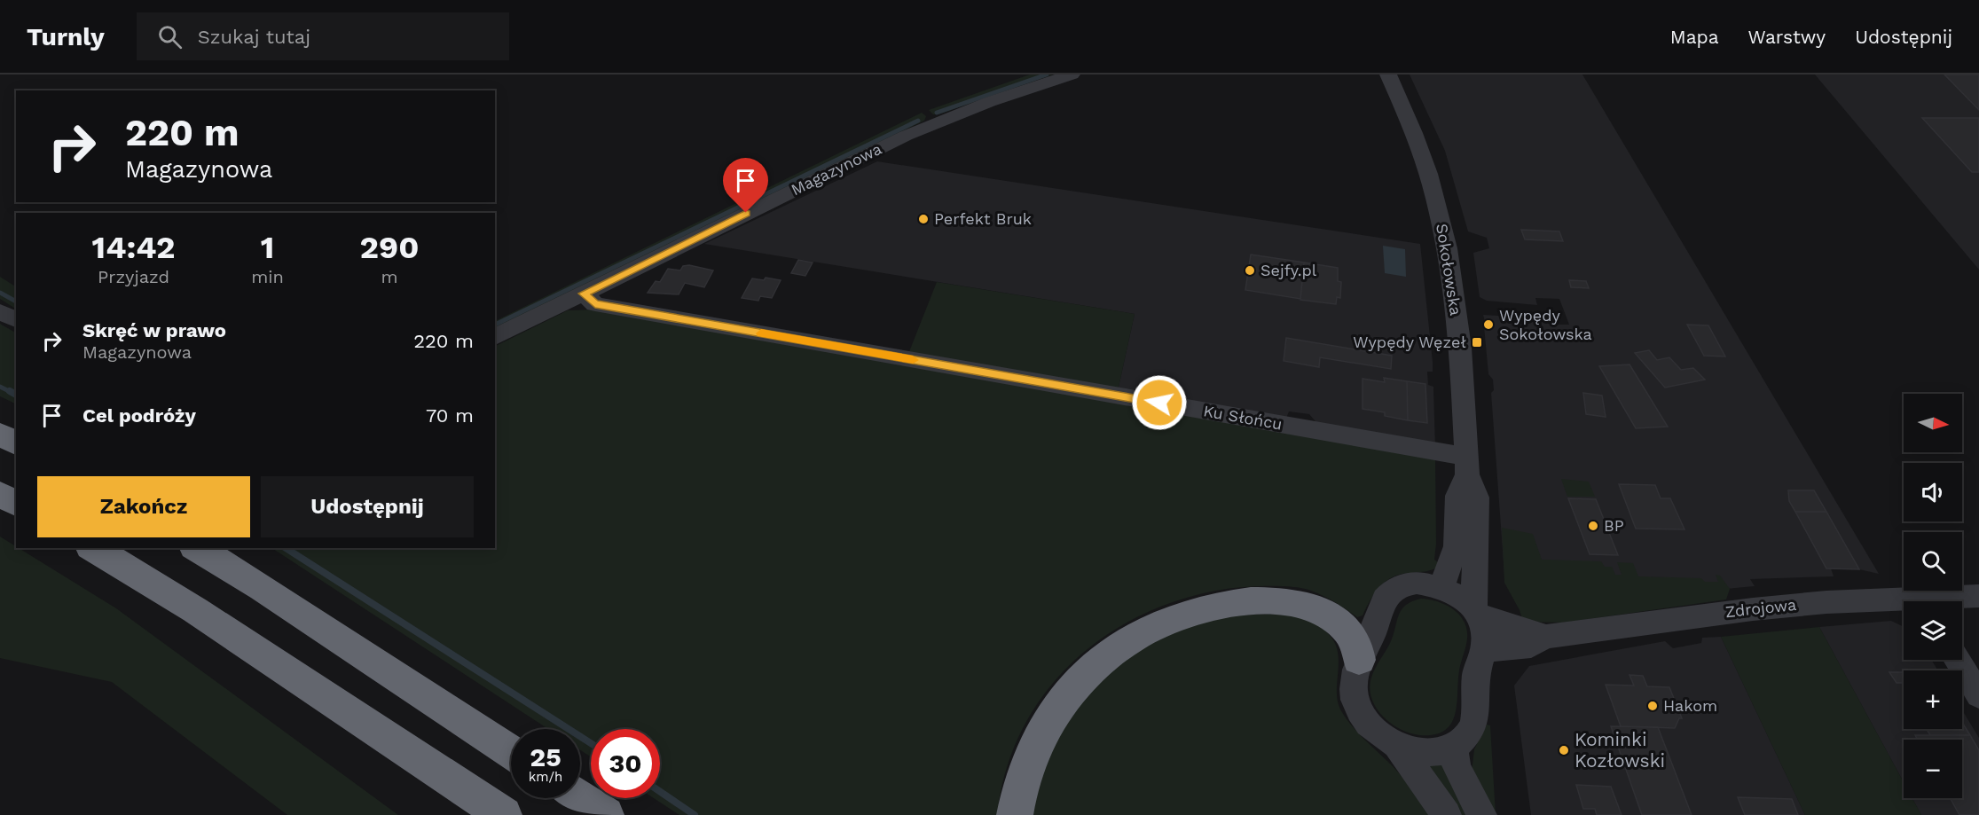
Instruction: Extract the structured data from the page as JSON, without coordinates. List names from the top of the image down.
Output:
{
  "streets": {
    "street": [
      "Magazynowa",
      "Sokołowska",
      "Ku Słońcu",
      "Zdrojowa"
    ]
  },
  "crossings": [
    ["Magazynowa", "Ku Słońcu"],
    ["Sokołowska", "Ku Słońcu"],
    ["Sokołowska", "Zdrojowa"]
  ],
  "places": {
    "other": [
      "Perfekt Bruk",
      "Sejfy.pl",
      "Wypędy Sokołowska",
      "BP",
      "Hakom",
      "Kominki Kozłowski"
    ],
    "transit": ["Wypędy Węzeł"]
  },
  "north": "right",
  "page": {
    "header": "Turnly",
    "search": "Szukaj tutaj",
    "nav": ["Mapa", "Warstwy", "Udostępnij"],
    "turn": ["220 m", "Magazynowa"],
    "eta": [
      "14:42",
      "Przyjazd",
      "1",
      "min",
      "290",
      "m"
    ],
    "list": [
      {
        "name": "Skręć w prawo",
        "note": "Magazynowa",
        "value": "220 m"
      },
      {
        "name": "Cel podróży",
        "value": "70 m"
      }
    ],
    "map_buttons": ["+", "−"],
    "buttons": ["Zakończ", "Udostępnij"],
    "speed": "25 km/h",
    "limit": "30"
  }
}
